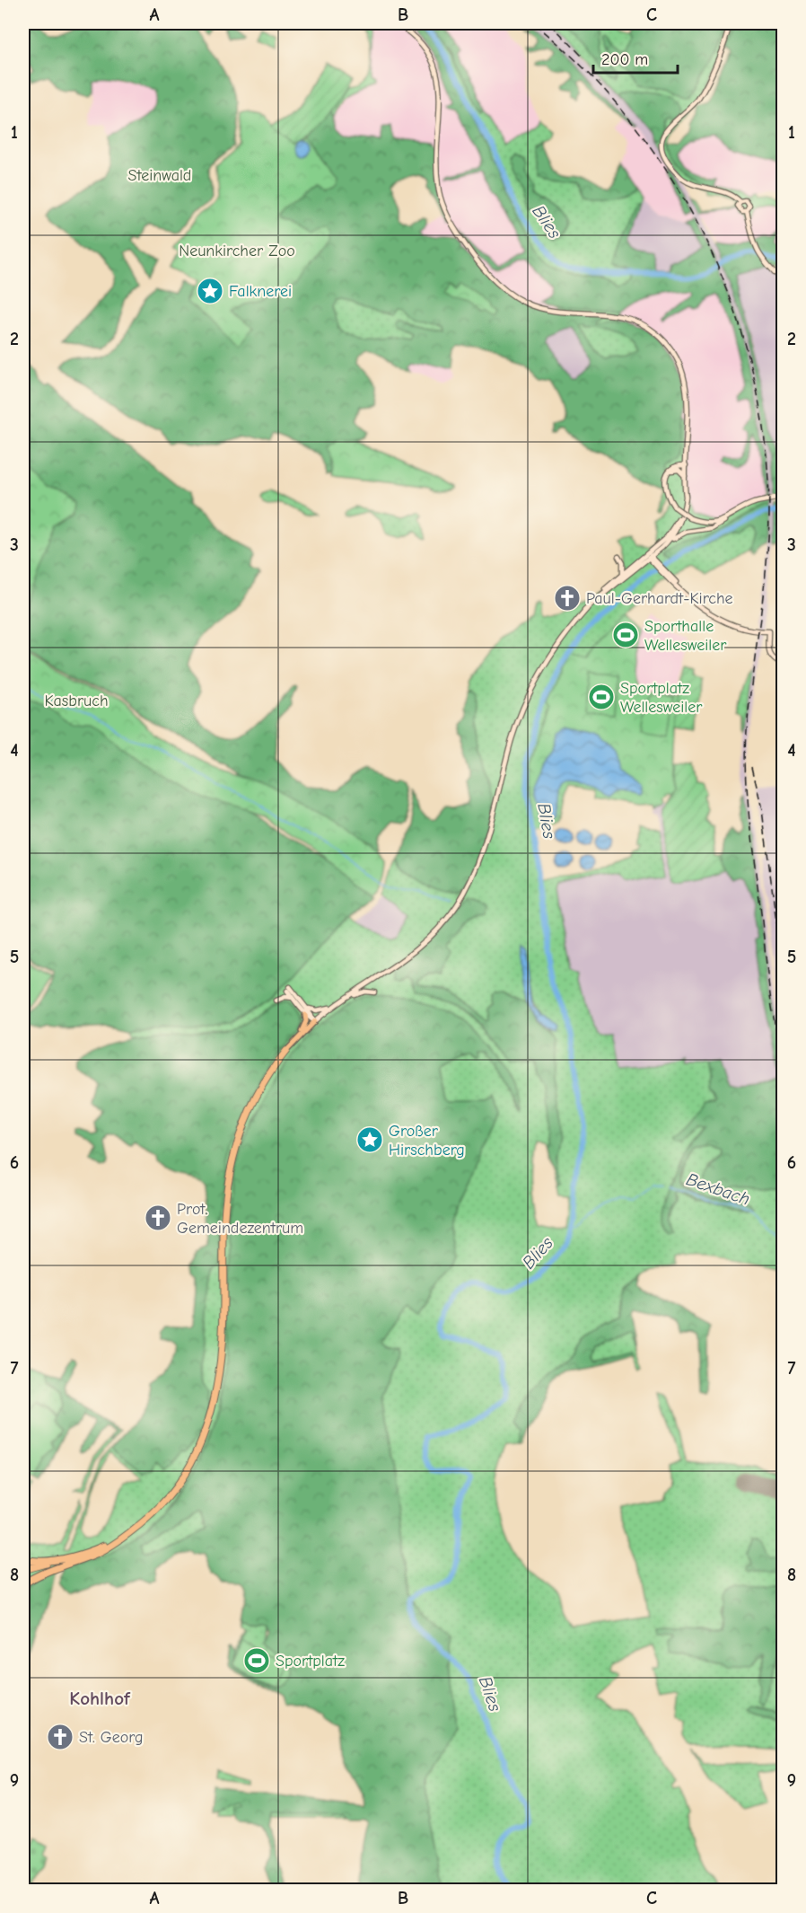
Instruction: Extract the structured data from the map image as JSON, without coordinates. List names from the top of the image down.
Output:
{
  "districts": ["Kohlhof"],
  "water": ["Blies", "Bexbach"],
  "parks": ["Steinwald", "Neunkircher Zoo", "Kasbruch"],
  "places": {
    "place": ["Falknerei", "Großer Hirschberg"],
    "church": ["Paul-Gerhardt-Kirche", "Prot. Gemeindezentrum", "St. Georg"],
    "sports": ["Sporthalle Wellesweiler", "Sportplatz Wellesweiler", "Sportplatz"]
  },
  "scale_bar": "200 m",
  "grid": {
    "columns": ["A", "B", "C"],
    "rows": [
      "1",
      "2",
      "3",
      "4",
      "5",
      "6",
      "7",
      "8",
      "9"
    ]
  }
}
